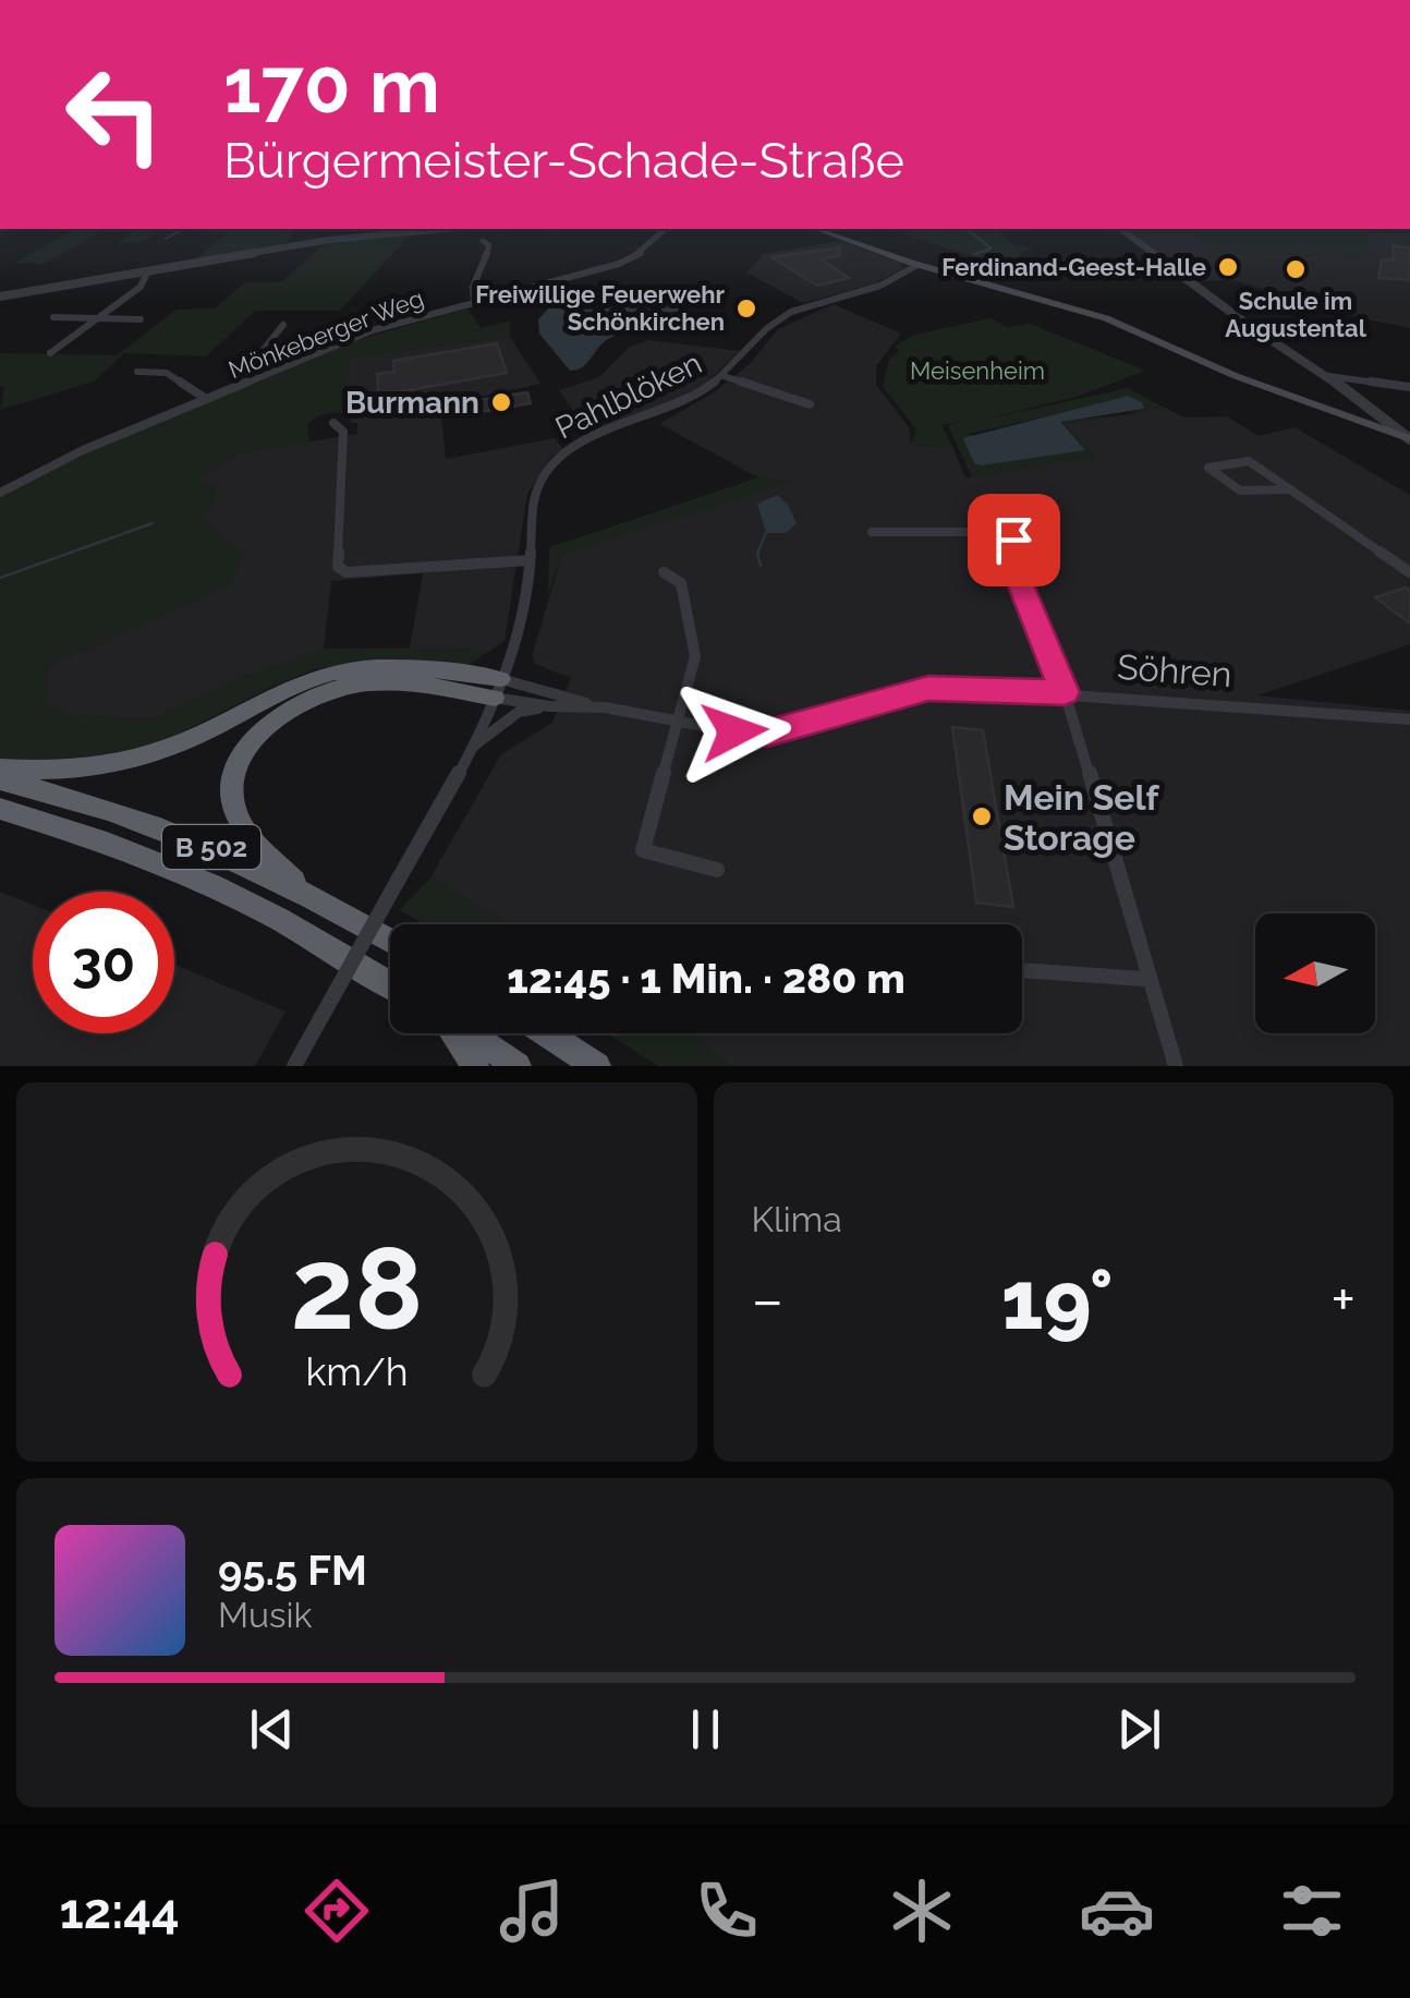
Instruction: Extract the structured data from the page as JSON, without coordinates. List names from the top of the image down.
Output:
{
  "streets": {
    "highway": ["B 502"],
    "street": ["Mönkeberger Weg", "Pahlblöken", "Söhren"]
  },
  "crossings": [
    ["Pahlblöken", "Söhren"]
  ],
  "parks": ["Meisenheim"],
  "places": [
    "Ferdinand-Geest-Halle",
    "Schule im Augustental",
    "Freiwillige Feuerwehr Schönkirchen",
    "Burmann",
    "Mein Self Storage"
  ],
  "north": "left",
  "page": {
    "turn": ["170 m", "Bürgermeister-Schade-Straße"],
    "limit": "30",
    "trip": "12:45 · 1 Min. · 280 m",
    "tile": "Klima",
    "heat": ["−", "19°", "+"],
    "song": ["95.5 FM", "Musik"],
    "tabs": "12:44",
    "gauge": ["28", "km/h"]
  }
}
